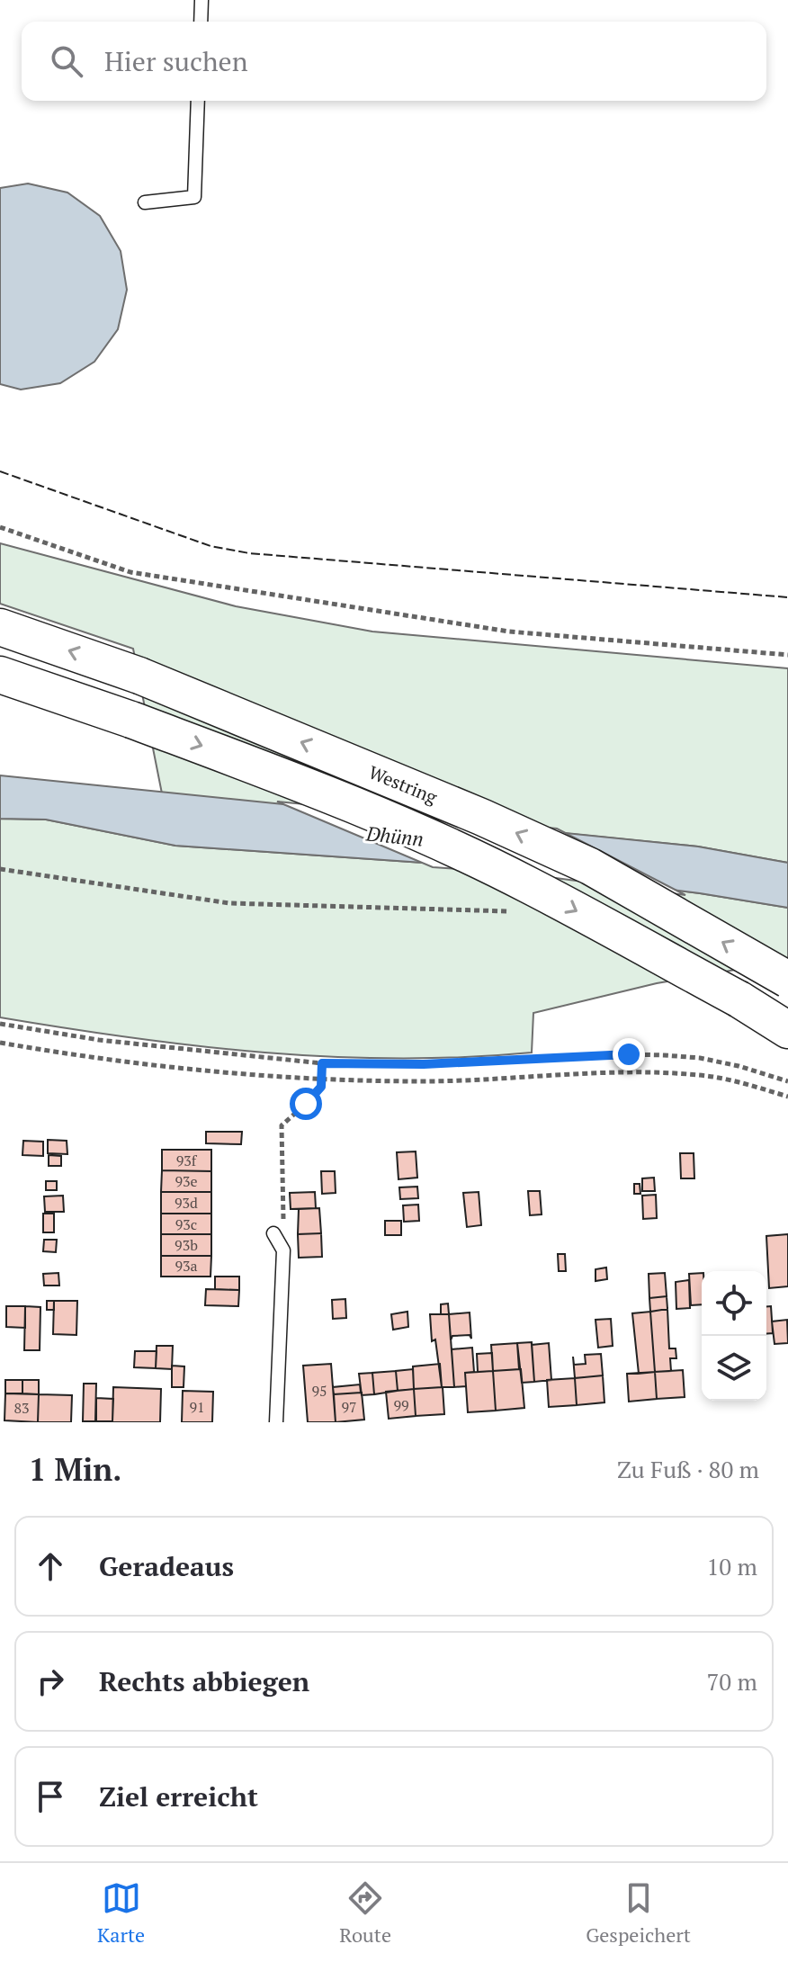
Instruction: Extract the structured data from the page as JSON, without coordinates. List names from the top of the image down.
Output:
{
  "streets": {
    "main road": ["Westring"]
  },
  "water": ["Dhünn"],
  "house_numbers": [
    "93f",
    "93e",
    "93d",
    "93c",
    "93b",
    "93a",
    "95",
    "99",
    "91",
    "97",
    "83"
  ],
  "page": {
    "search": "Hier suchen",
    "heading": ["1 Min.", "Zu Fuß · 80 m"],
    "list": [
      ["Geradeaus", "10 m"],
      ["Rechts abbiegen", "70 m"],
      "Ziel erreicht"
    ],
    "nav": ["Karte", "Route", "Gespeichert"]
  }
}
